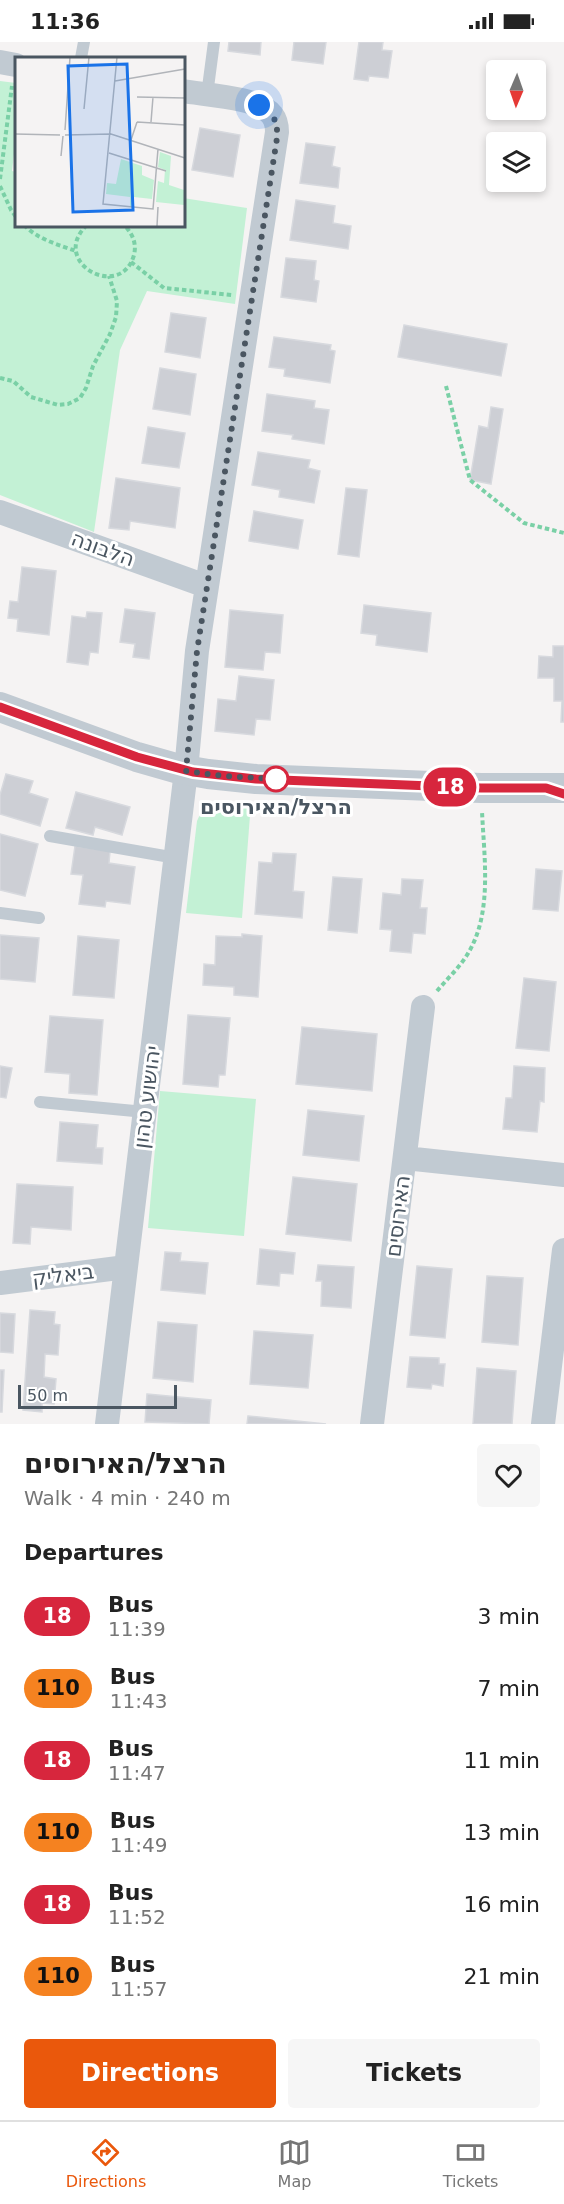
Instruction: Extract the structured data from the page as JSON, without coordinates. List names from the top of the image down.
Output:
{
  "streets": {
    "street": [
      "הלבונה",
      "יהושוע טהון",
      "האירוסים",
      "ביאליק"
    ]
  },
  "crossings": [
    ["הלבונה", "יהושוע טהון"],
    ["יהושוע טהון", "ביאליק"]
  ],
  "places": ["הרצל/האירוסים"],
  "lines": ["bus line 18"],
  "scale_bar": "50 m",
  "north": "bottom",
  "page": {
    "status": "11:36",
    "on_map": "18",
    "scale": "50 m",
    "heading": [
      ["הרצל/האירוסים", "Walk · 4 min · 240 m"],
      "Departures"
    ],
    "list": [
      {
        "mark": "18",
        "name": "Bus",
        "note": "11:39",
        "value": "3 min"
      },
      {
        "mark": "110",
        "name": "Bus",
        "note": "11:43",
        "value": "7 min"
      },
      {
        "mark": "18",
        "name": "Bus",
        "note": "11:47",
        "value": "11 min"
      },
      {
        "mark": "110",
        "name": "Bus",
        "note": "11:49",
        "value": "13 min"
      },
      {
        "mark": "18",
        "name": "Bus",
        "note": "11:52",
        "value": "16 min"
      },
      {
        "mark": "110",
        "name": "Bus",
        "note": "11:57",
        "value": "21 min"
      }
    ],
    "buttons": ["Directions", "Tickets"],
    "tabs": ["Directions", "Map", "Tickets"]
  }
}
